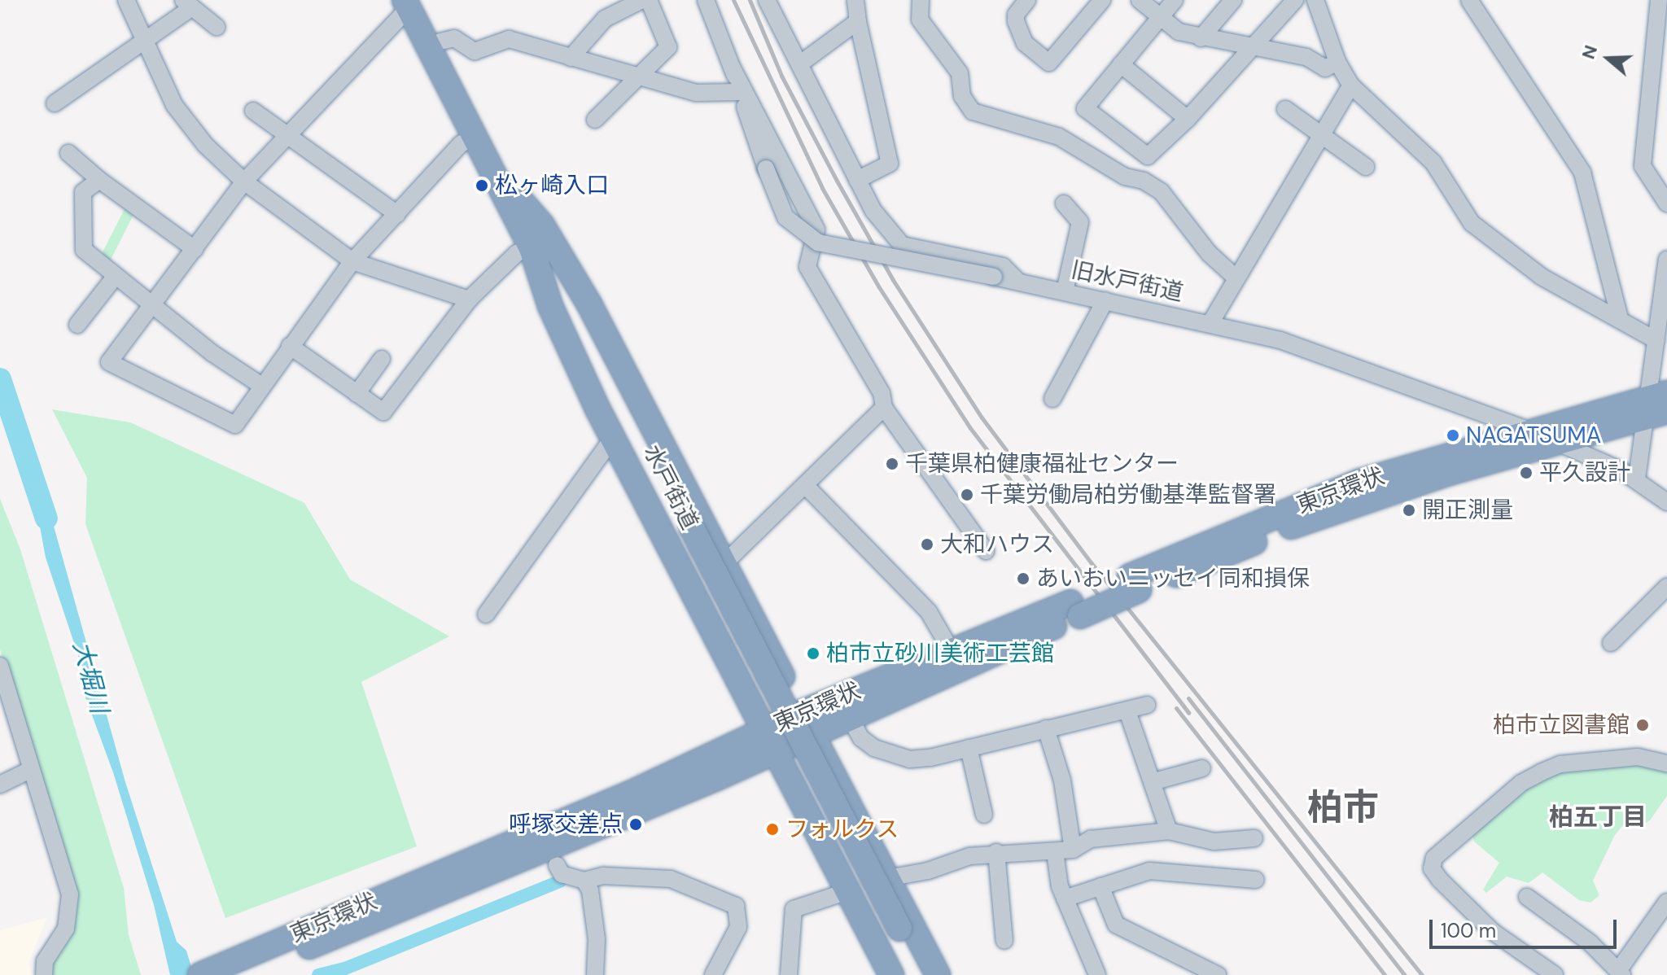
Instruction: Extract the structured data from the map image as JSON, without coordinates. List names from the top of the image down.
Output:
{
  "streets": {
    "highway": ["水戸街道", "東京環状"],
    "street": ["旧水戸街道"]
  },
  "crossings": [
    ["旧水戸街道", "東京環状"]
  ],
  "districts": ["柏市", "柏五丁目"],
  "water": ["大堀川"],
  "places": [
    "松ヶ崎入口",
    "NAGATSUMA",
    "千葉県柏健康福祉センター",
    "平久設計",
    "千葉労働局柏労働基準監督署",
    "開正測量",
    "大和ハウス",
    "あいおいニッセイ同和損保",
    "柏市立砂川美術工芸館",
    "柏市立図書館",
    "呼塚交差点",
    "フォルクス"
  ],
  "scale_bar": "100 m",
  "north": "left"
}
